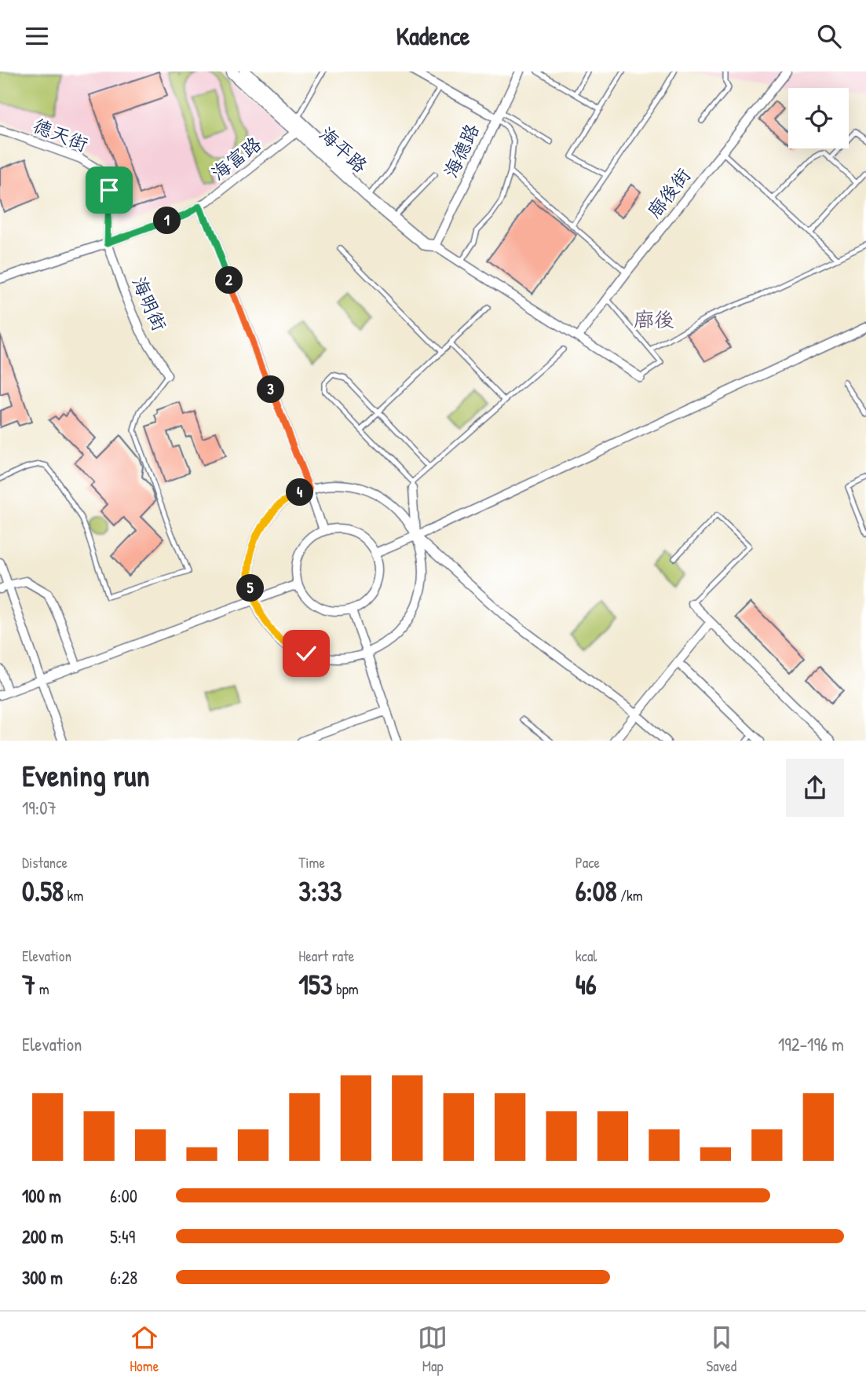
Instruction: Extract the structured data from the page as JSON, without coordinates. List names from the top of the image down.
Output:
{
  "streets": {
    "street": [
      "德天街",
      "海平路",
      "海德路",
      "海富路",
      "廍後街",
      "海明街"
    ]
  },
  "crossings": [
    ["德天街", "海富路"],
    ["德天街", "海明街"],
    ["海平路", "海德路"],
    ["海平路", "海富路"],
    ["海平路", "廍後街"],
    ["海富路", "海明街"]
  ],
  "districts": ["廍後"],
  "page": {
    "header": "Kadence",
    "pins": [
      "1",
      "2",
      "3",
      "4",
      "5"
    ],
    "heading": ["Evening run", "19:07"],
    "stats": [
      ["Distance", "0.58 km"],
      ["Time", "3:33"],
      ["Pace", "6:08 /km"],
      ["Elevation", "7 m"],
      ["Heart rate", "153 bpm"],
      ["kcal", "46"]
    ],
    "chart": ["Elevation", "192–196 m"],
    "list": [
      {
        "name": "100 m",
        "note": "6:00"
      },
      {
        "name": "200 m",
        "note": "5:49"
      },
      {
        "name": "300 m",
        "note": "6:28"
      }
    ],
    "tabs": ["Home", "Map", "Saved"]
  }
}
